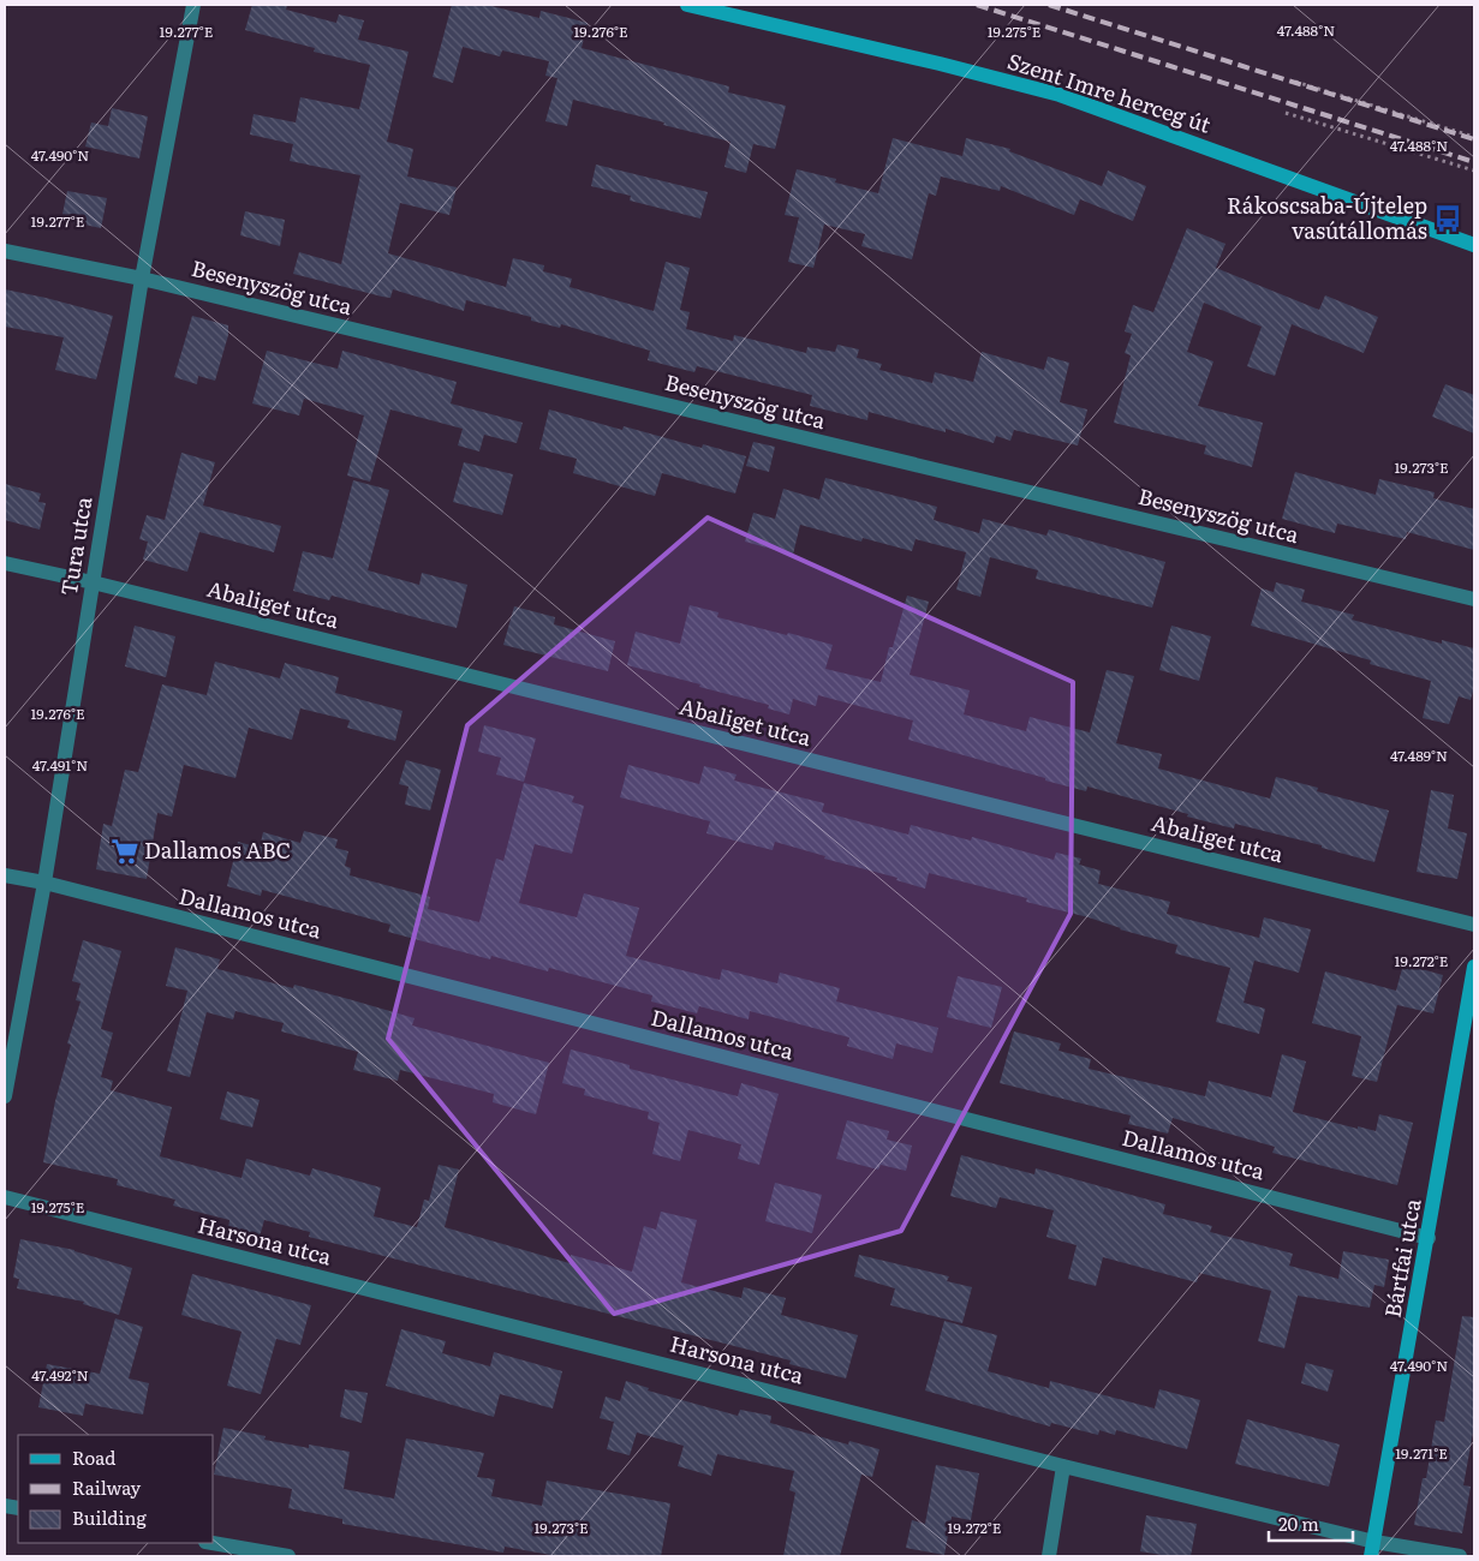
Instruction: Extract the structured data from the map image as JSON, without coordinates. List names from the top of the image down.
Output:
{
  "streets": {
    "street": [
      "Szent Imre herceg út",
      "Besenyszög utca",
      "Tura utca",
      "Abaliget utca",
      "Dallamos utca",
      "Harsona utca",
      "Bártfai utca"
    ]
  },
  "crossings": [
    ["Besenyszög utca", "Tura utca"],
    ["Tura utca", "Abaliget utca"],
    ["Tura utca", "Dallamos utca"],
    ["Dallamos utca", "Bártfai utca"],
    ["Harsona utca", "Bártfai utca"]
  ],
  "places": {
    "bus stop": ["Rákoscsaba-Újtelep vasútállomás"],
    "supermarket": ["Dallamos ABC"]
  },
  "legend": ["Road", "Railway", "Building"],
  "scale_bar": "20 m",
  "coordinates": [
    "47.488°N",
    "19.277°E",
    "19.276°E",
    "19.275°E",
    "47.490°N",
    "19.273°E",
    "47.489°N",
    "47.491°N",
    "19.272°E",
    "47.492°N",
    "19.271°E"
  ]
}
